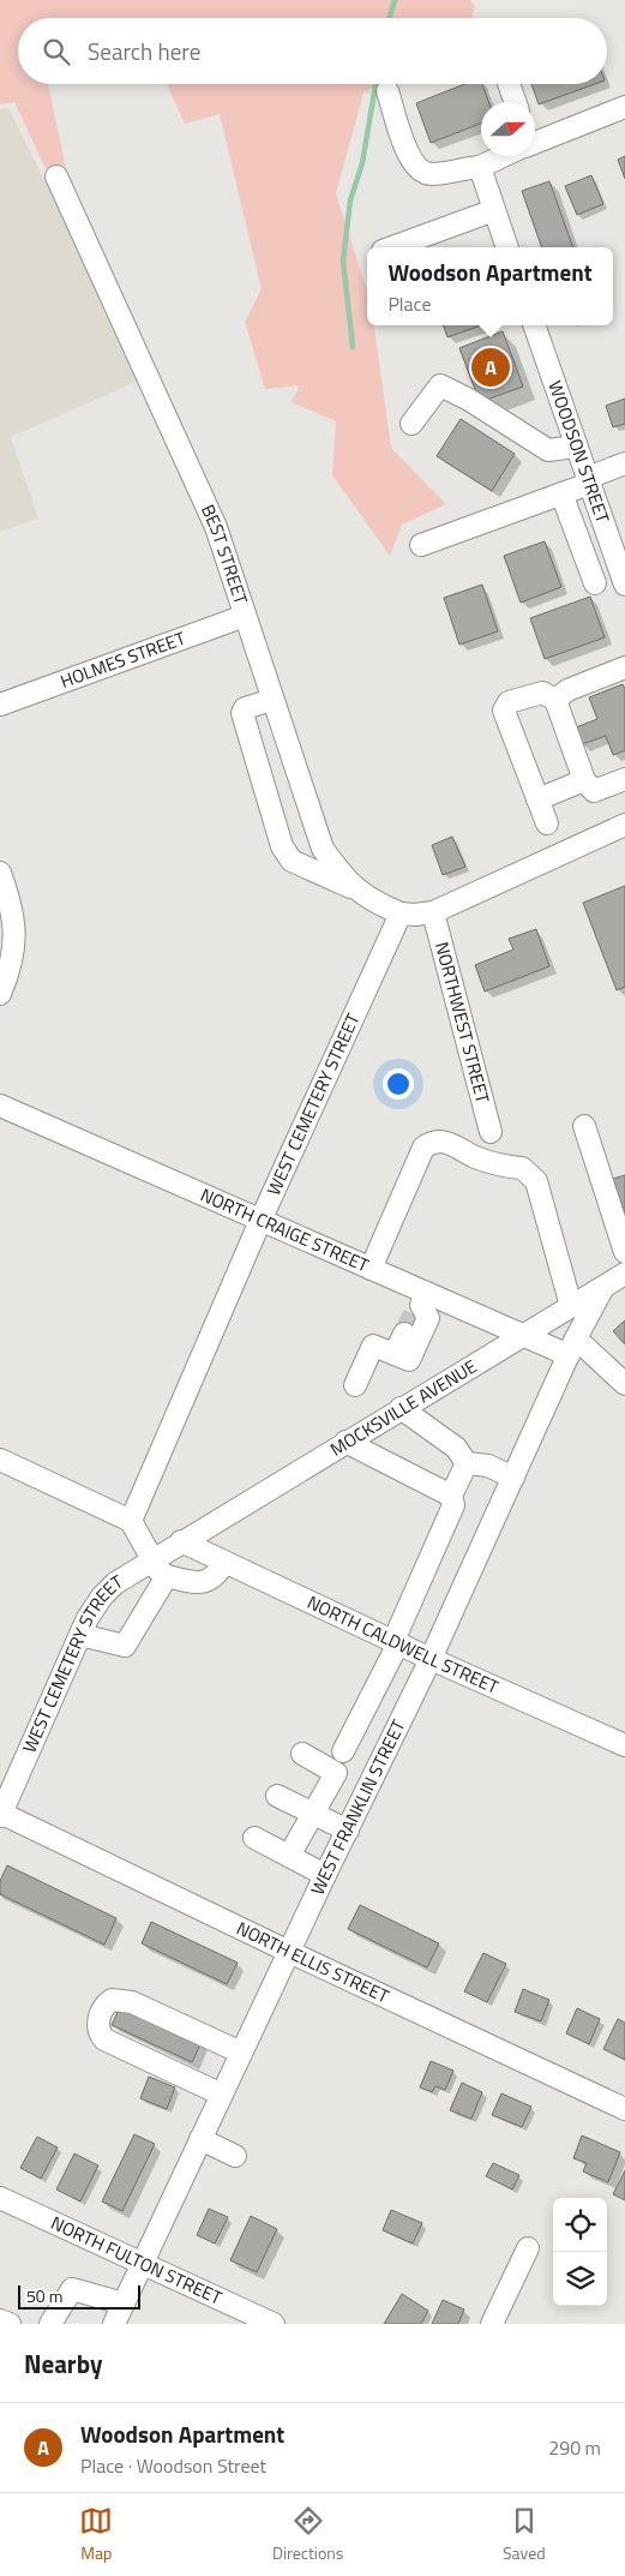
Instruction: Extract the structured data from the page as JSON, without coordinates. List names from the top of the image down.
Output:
{
  "streets": {
    "street": [
      "WOODSON STREET",
      "BEST STREET",
      "HOLMES STREET",
      "NORTHWEST STREET",
      "WEST CEMETERY STREET",
      "NORTH CRAIGE STREET",
      "MOCKSVILLE AVENUE",
      "NORTH CALDWELL STREET",
      "WEST FRANKLIN STREET",
      "NORTH ELLIS STREET",
      "NORTH FULTON STREET"
    ]
  },
  "crossings": [
    ["BEST STREET", "HOLMES STREET"],
    ["BEST STREET", "WEST CEMETERY STREET"],
    ["WEST CEMETERY STREET", "NORTH CRAIGE STREET"],
    ["WEST CEMETERY STREET", "MOCKSVILLE AVENUE"],
    ["WEST CEMETERY STREET", "NORTH CALDWELL STREET"],
    ["WEST CEMETERY STREET", "NORTH ELLIS STREET"],
    ["NORTH CRAIGE STREET", "MOCKSVILLE AVENUE"],
    ["NORTH CRAIGE STREET", "WEST FRANKLIN STREET"],
    ["MOCKSVILLE AVENUE", "NORTH CALDWELL STREET"],
    ["MOCKSVILLE AVENUE", "WEST FRANKLIN STREET"],
    ["NORTH CALDWELL STREET", "WEST FRANKLIN STREET"],
    ["WEST FRANKLIN STREET", "NORTH ELLIS STREET"],
    ["WEST FRANKLIN STREET", "NORTH FULTON STREET"]
  ],
  "scale_bar": "50 m",
  "north": "right",
  "page": {
    "search": "Search here",
    "popup": ["Woodson Apartment", "Place"],
    "pins": "A",
    "scale": "50 m",
    "heading": "Nearby",
    "list": [
      {
        "mark": "A",
        "name": "Woodson Apartment",
        "note": "Place · Woodson Street",
        "value": "290 m"
      }
    ],
    "nav": ["Map", "Directions", "Saved"]
  }
}
